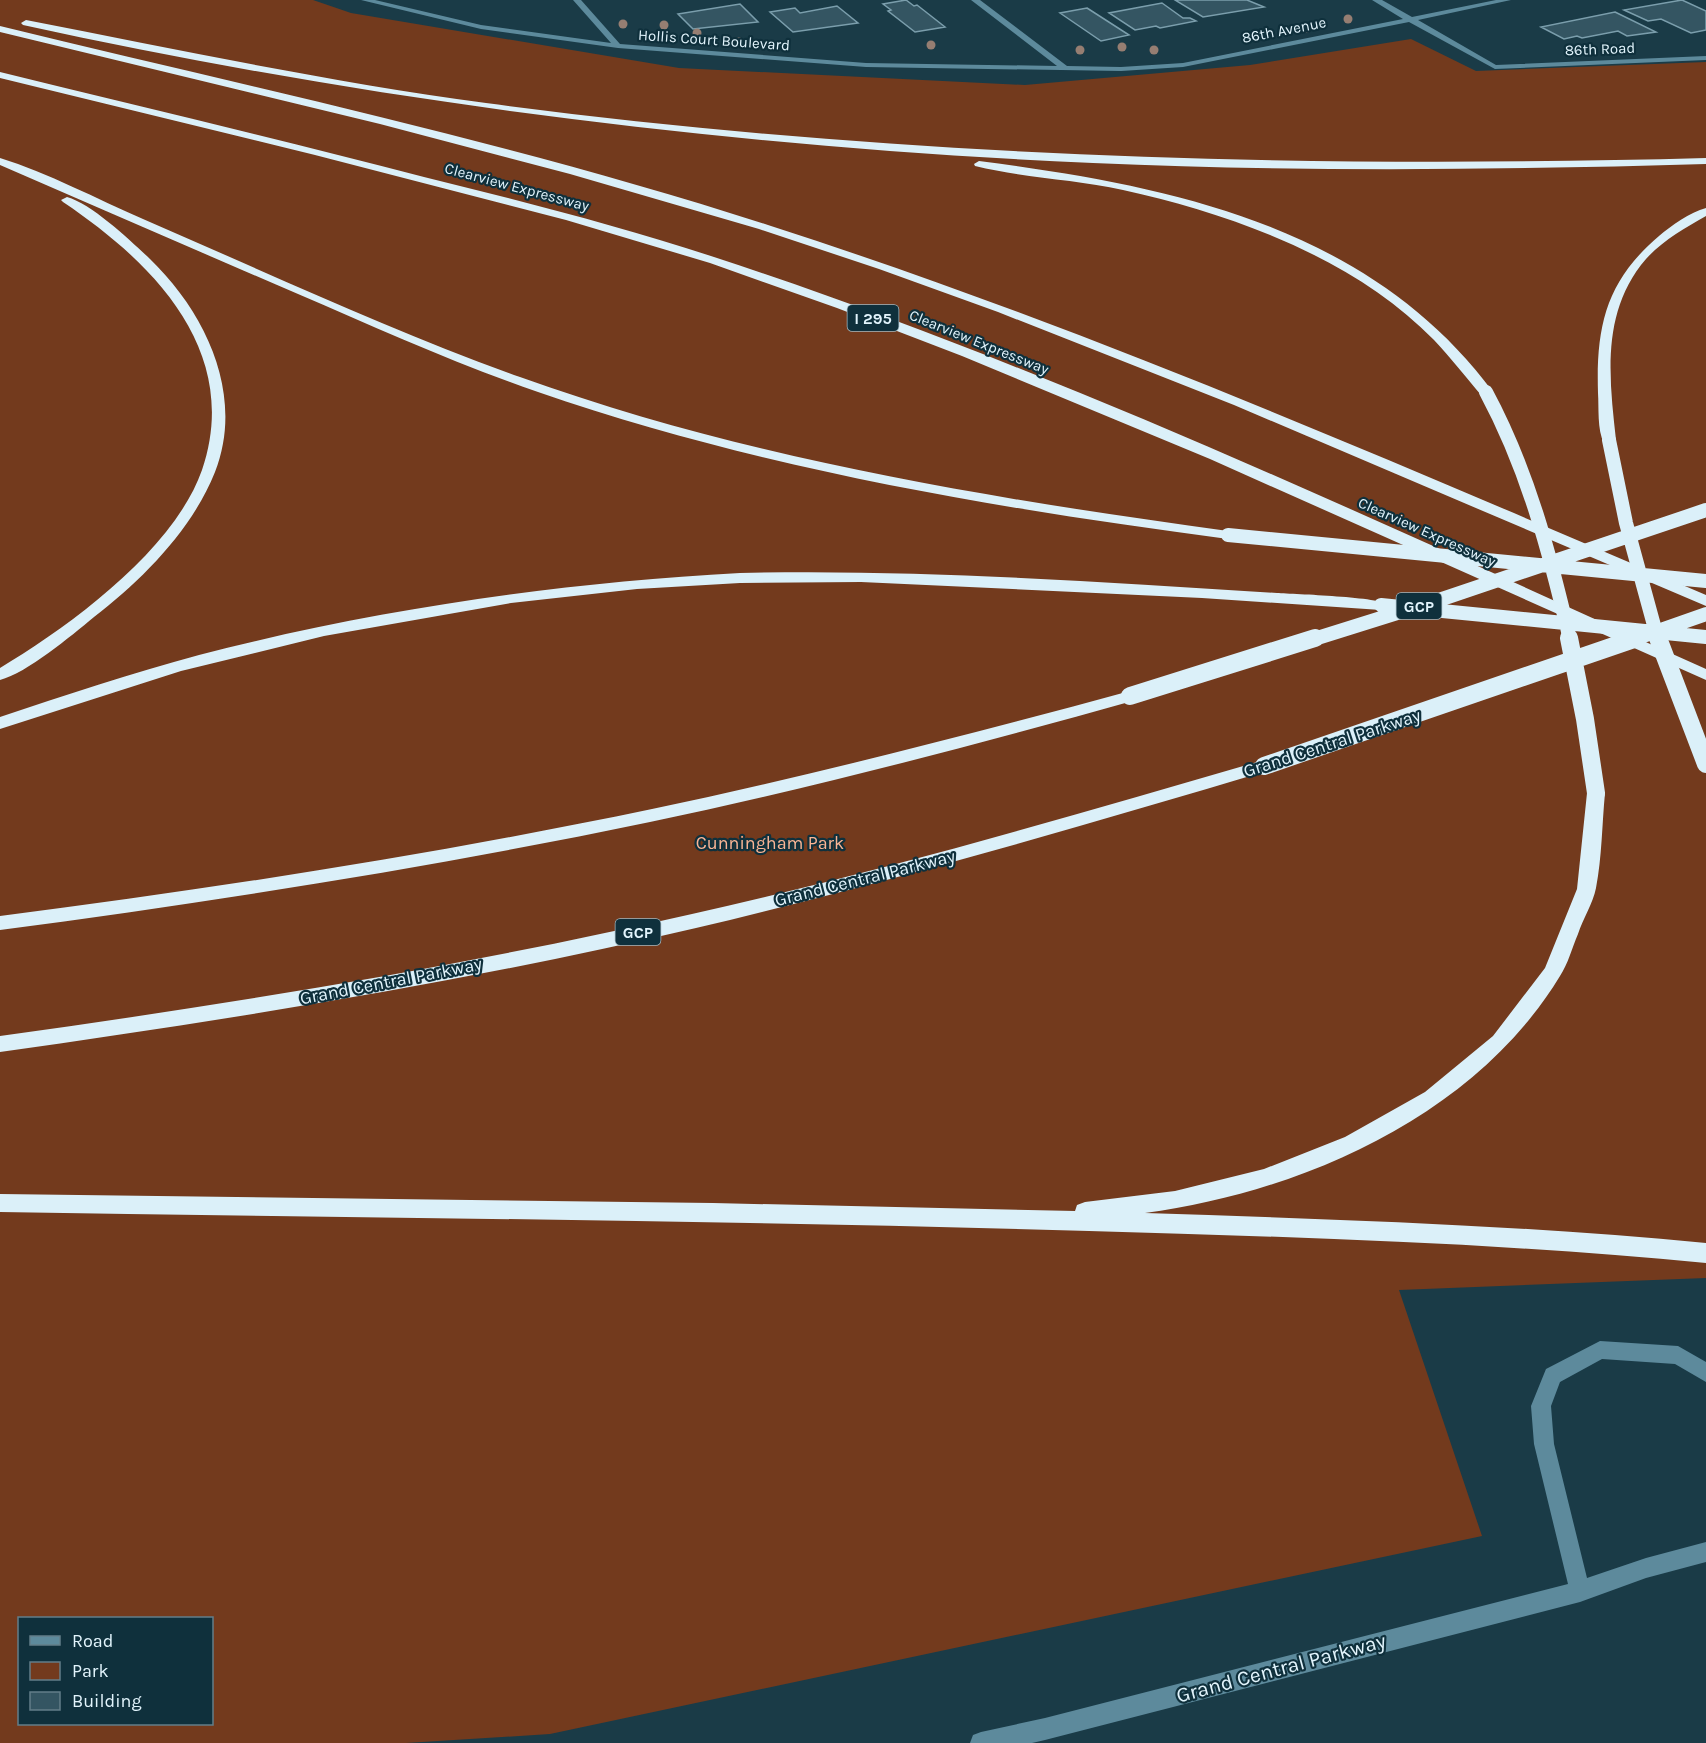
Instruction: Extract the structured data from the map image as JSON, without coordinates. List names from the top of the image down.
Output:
{
  "streets": {
    "highway": [
      "Clearview Expressway",
      "I 295",
      "GCP",
      "Grand Central Parkway"
    ],
    "street": ["86th Avenue", "Hollis Court Boulevard", "86th Road"]
  },
  "crossings": [
    ["86th Avenue", "Hollis Court Boulevard"],
    ["86th Avenue", "86th Road"]
  ],
  "parks": ["Cunningham Park"],
  "legend": ["Road", "Park", "Building"]
}
